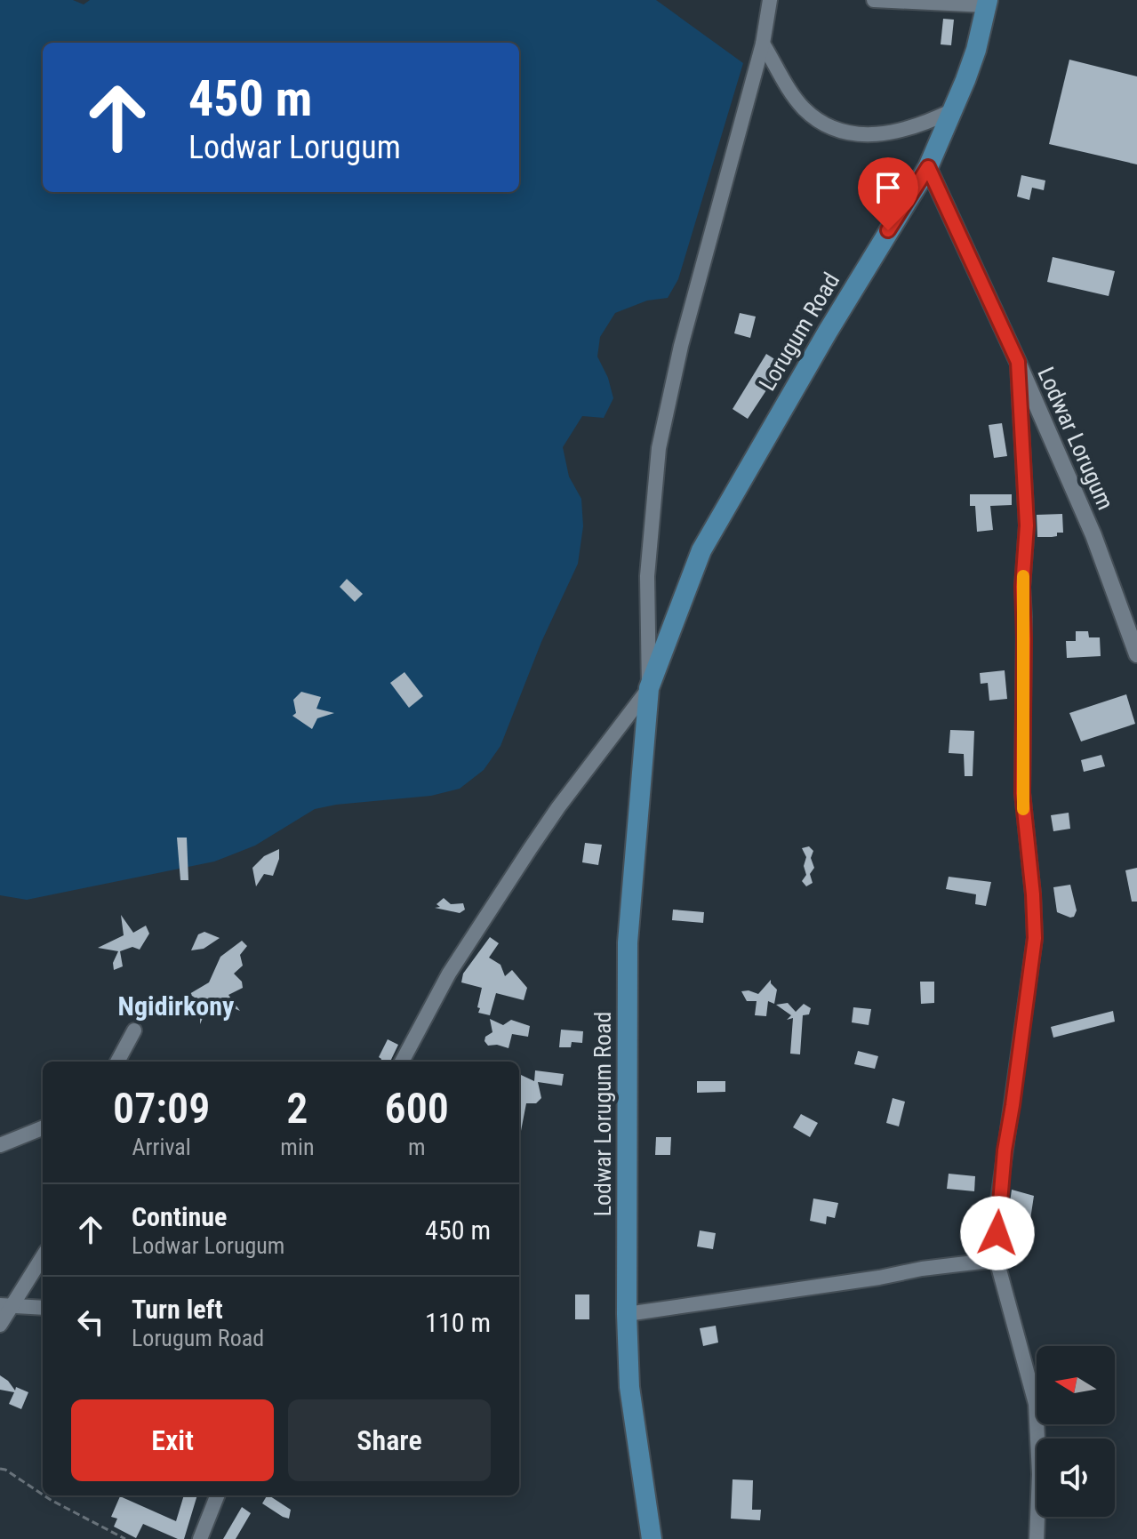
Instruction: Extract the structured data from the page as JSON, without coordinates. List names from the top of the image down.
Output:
{
  "streets": {
    "main road": ["Lorugum Road", "Lodwar Lorugum Road"],
    "street": ["Lodwar Lorugum"]
  },
  "crossings": [
    ["Lorugum Road", "Lodwar Lorugum"],
    ["Lorugum Road", "Lodwar Lorugum Road"]
  ],
  "districts": ["Ngidirkony"],
  "north": "left",
  "page": {
    "turn": ["450 m", "Lodwar Lorugum"],
    "eta": [
      "07:09",
      "Arrival",
      "2",
      "min",
      "600",
      "m"
    ],
    "list": [
      {
        "name": "Continue",
        "note": "Lodwar Lorugum",
        "value": "450 m"
      },
      {
        "name": "Turn left",
        "note": "Lorugum Road",
        "value": "110 m"
      }
    ],
    "buttons": ["Exit", "Share"]
  }
}
